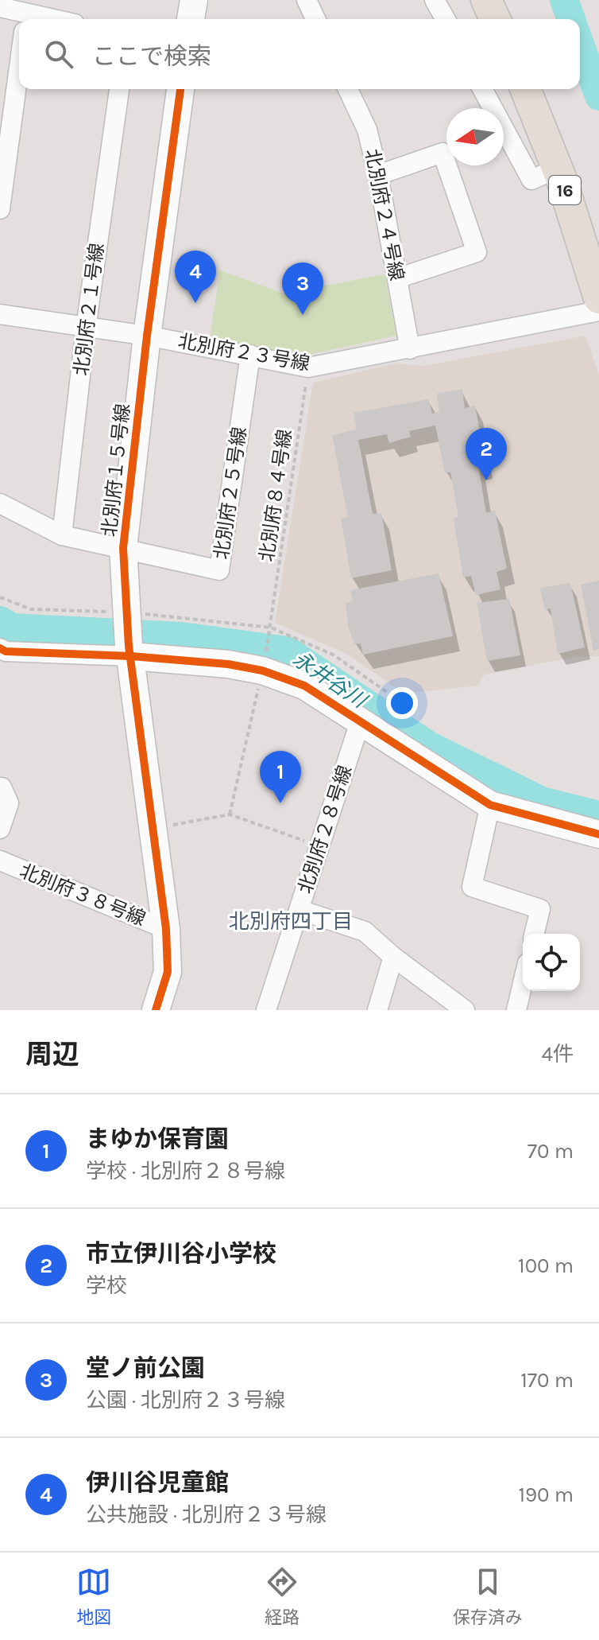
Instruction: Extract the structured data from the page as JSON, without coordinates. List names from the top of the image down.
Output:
{
  "streets": {
    "main road": ["16"],
    "street": [
      "北別府２４号線",
      "北別府２１号線",
      "北別府２３号線",
      "北別府１５号線",
      "北別府２５号線",
      "北別府２８号線",
      "北別府３８号線"
    ],
    "path": ["北別府８４号線"]
  },
  "crossings": [
    ["北別府２４号線", "北別府２３号線"],
    ["北別府２１号線", "北別府２３号線"],
    ["北別府２３号線", "北別府１５号線"],
    ["北別府２３号線", "北別府２５号線"],
    ["北別府２３号線", "北別府８４号線"],
    ["北別府１５号線", "北別府２５号線"],
    ["北別府１５号線", "北別府３８号線"]
  ],
  "districts": ["北別府四丁目"],
  "water": ["永井谷川"],
  "north": "left",
  "page": {
    "search": "ここで検索",
    "pins": [
      "4",
      "3",
      "2",
      "1"
    ],
    "heading": ["周辺", "4件"],
    "list": [
      {
        "mark": "1",
        "name": "まゆか保育園",
        "note": "学校 · 北別府２８号線",
        "value": "70 m"
      },
      {
        "mark": "2",
        "name": "市立伊川谷小学校",
        "note": "学校",
        "value": "100 m"
      },
      {
        "mark": "3",
        "name": "堂ノ前公園",
        "note": "公園 · 北別府２３号線",
        "value": "170 m"
      },
      {
        "mark": "4",
        "name": "伊川谷児童館",
        "note": "公共施設 · 北別府２３号線",
        "value": "190 m"
      }
    ],
    "nav": ["地図", "経路", "保存済み"]
  }
}
